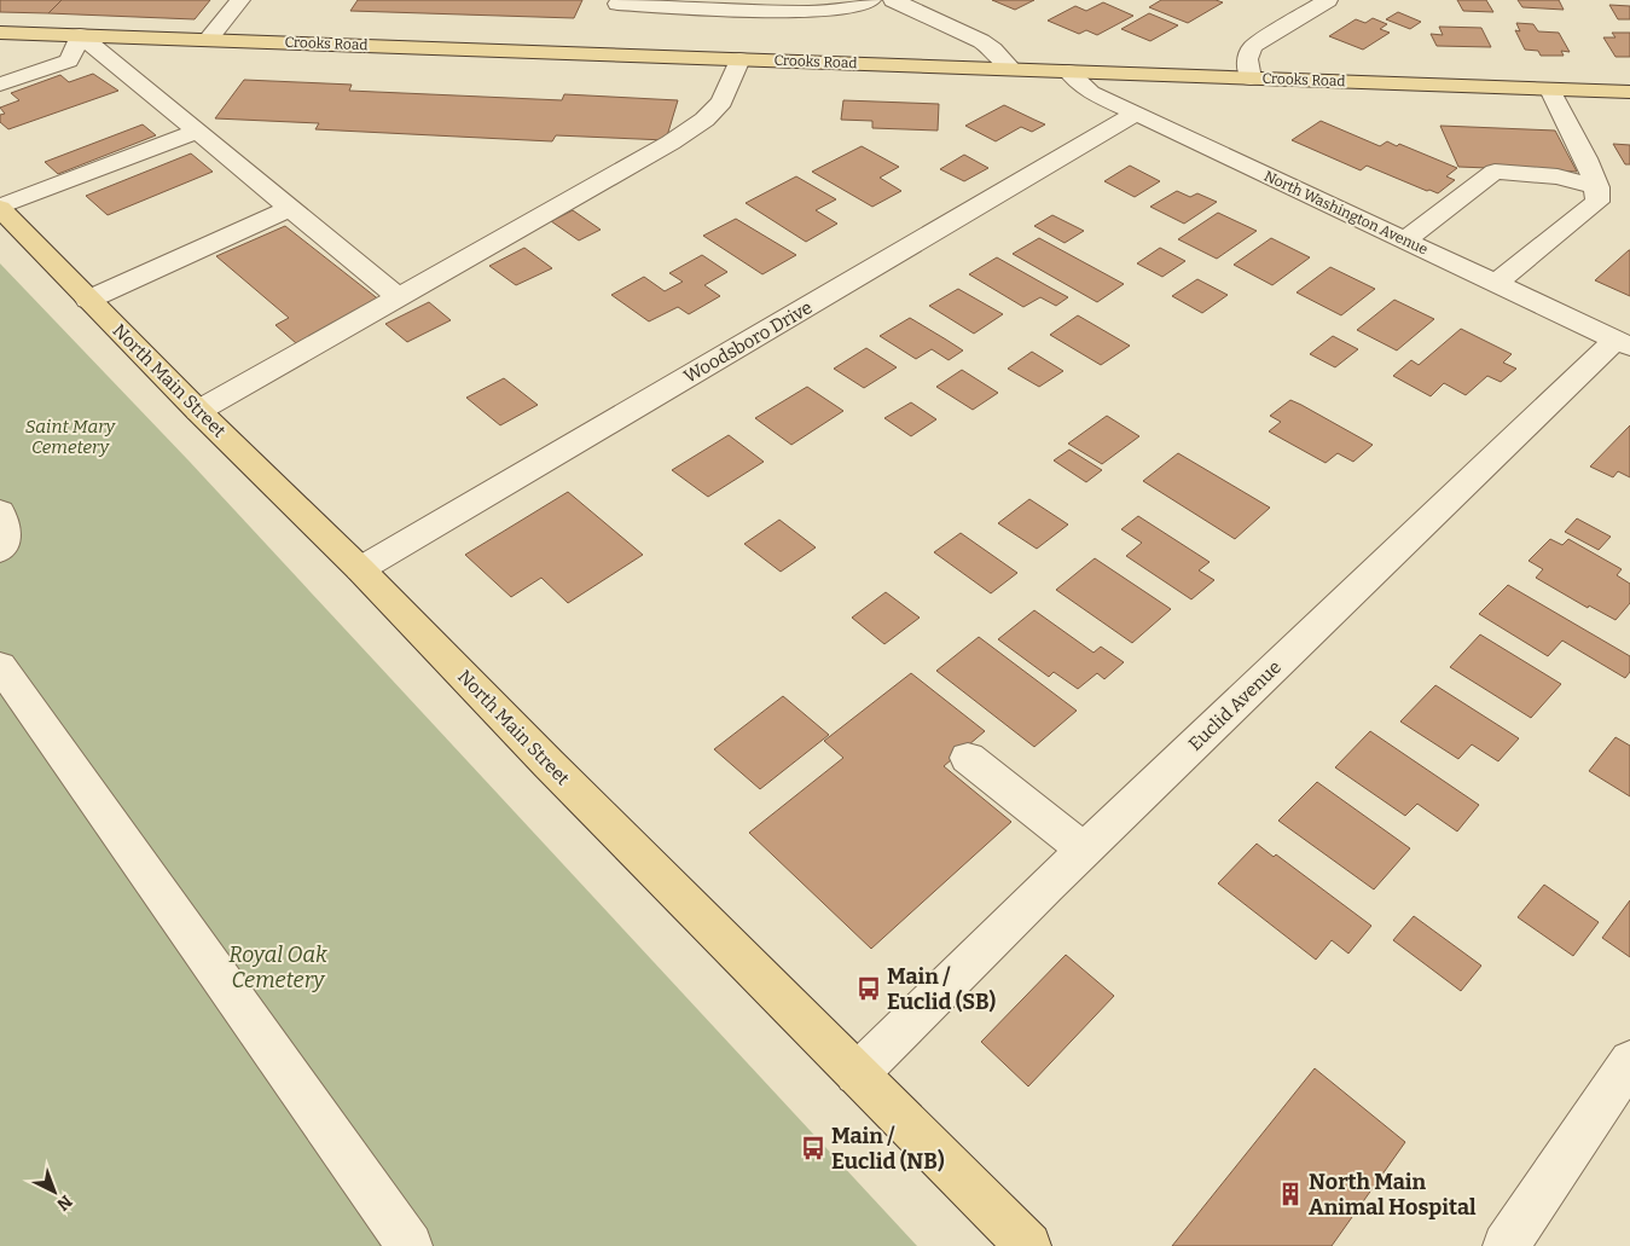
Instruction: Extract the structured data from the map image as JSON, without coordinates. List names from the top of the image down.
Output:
{
  "streets": {
    "main road": ["Crooks Road", "North Main Street"],
    "street": ["North Washington Avenue", "Woodsboro Drive", "Euclid Avenue"]
  },
  "crossings": [
    ["Crooks Road", "North Washington Avenue"],
    ["North Washington Avenue", "Woodsboro Drive"],
    ["North Washington Avenue", "Euclid Avenue"],
    ["Woodsboro Drive", "North Main Street"],
    ["North Main Street", "Euclid Avenue"]
  ],
  "parks": ["Saint Mary Cemetery", "Royal Oak Cemetery"],
  "places": {
    "bus stop": ["Main / Euclid (SB)", "Main / Euclid (NB)"],
    "building": ["North Main Animal Hospital"]
  },
  "north": "bottom right"
}
